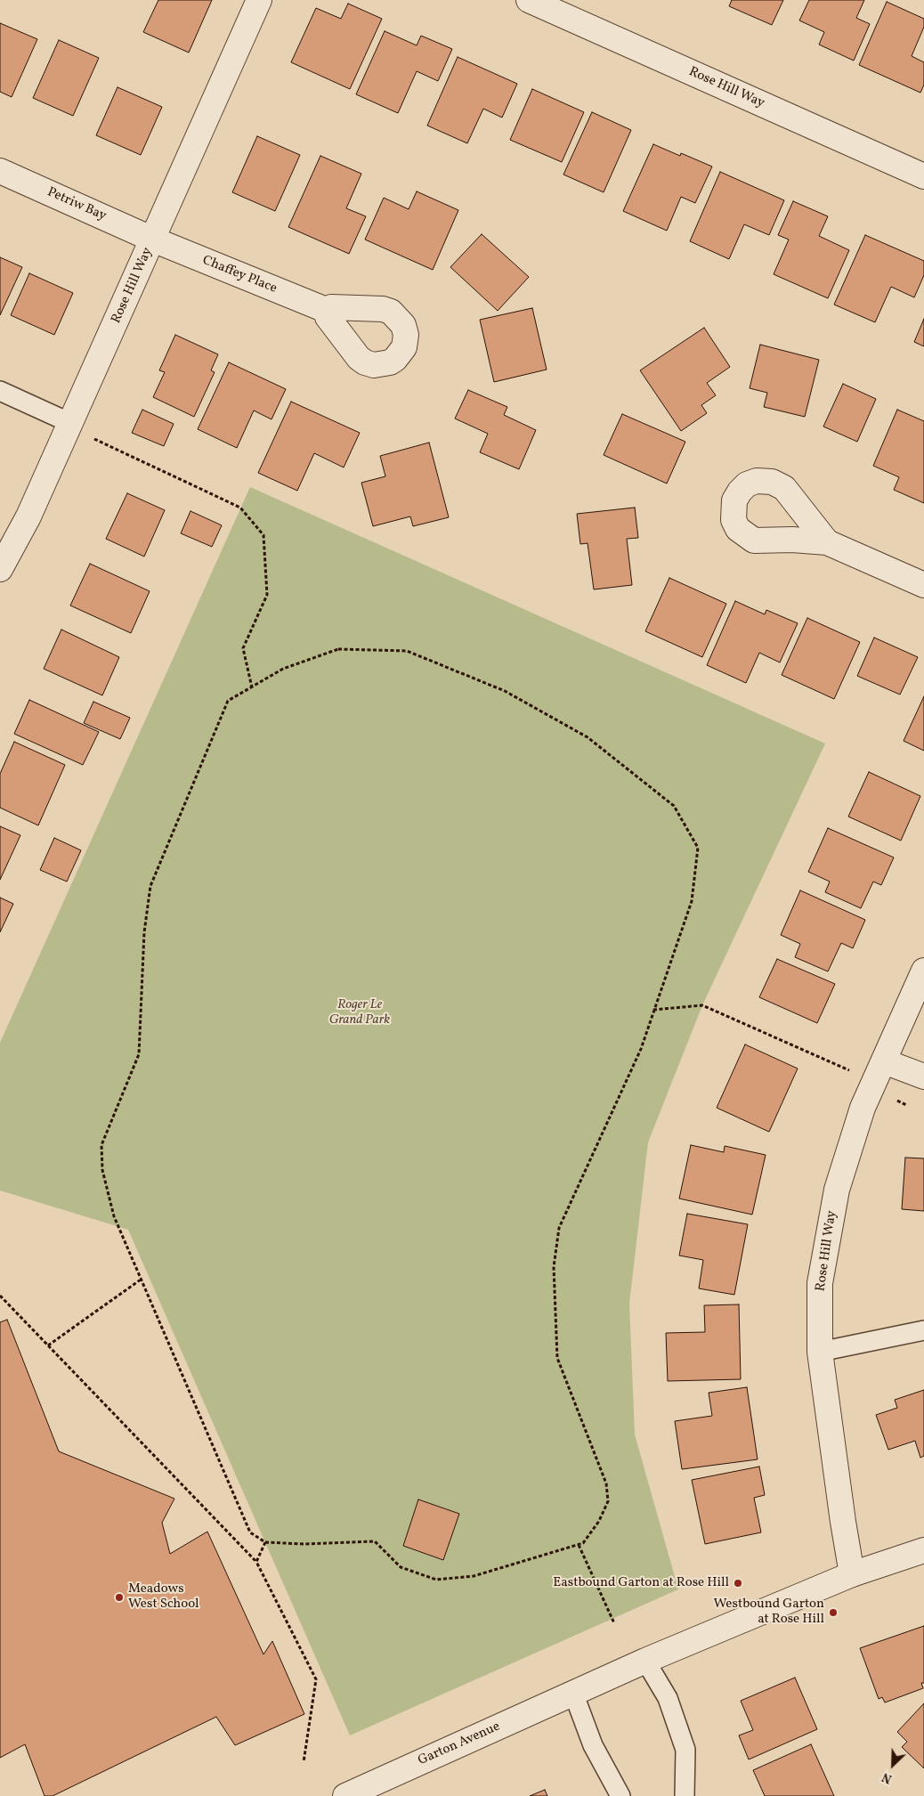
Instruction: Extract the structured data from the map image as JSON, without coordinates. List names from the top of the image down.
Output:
{
  "streets": {
    "street": [
      "Rose Hill Way",
      "Petriw Bay",
      "Chaffey Place",
      "Garton Avenue"
    ]
  },
  "crossings": [
    ["Rose Hill Way", "Petriw Bay"],
    ["Rose Hill Way", "Chaffey Place"],
    ["Rose Hill Way", "Garton Avenue"],
    ["Petriw Bay", "Chaffey Place"]
  ],
  "parks": ["Roger Le Grand Park"],
  "places": ["Eastbound Garton at Rose Hill", "Meadows West School", "Westbound Garton at Rose Hill"],
  "north": "bottom left"
}
